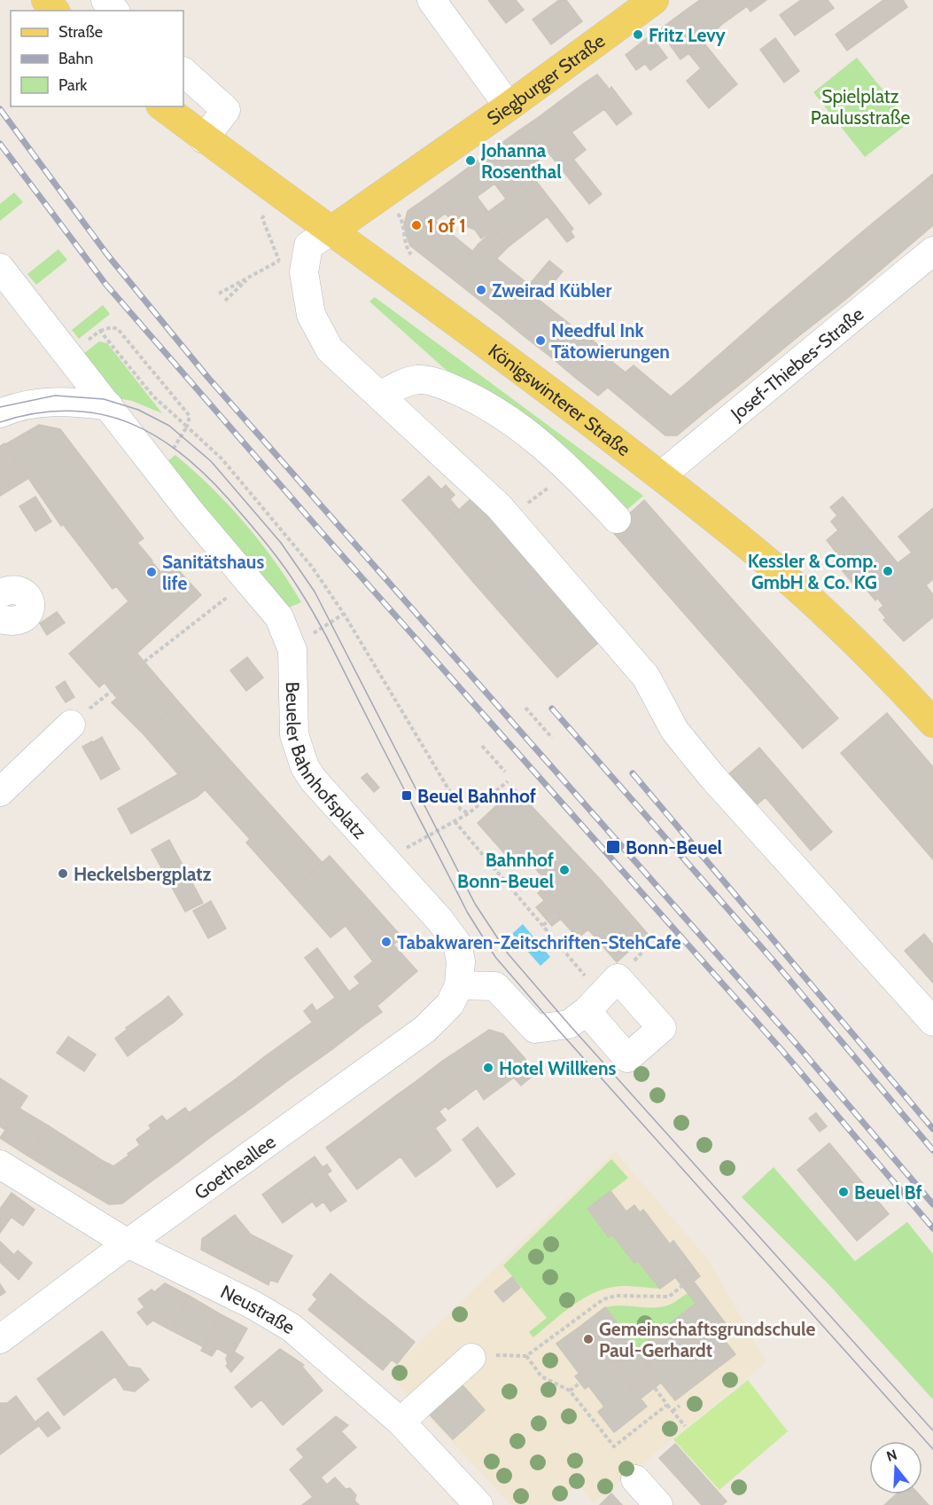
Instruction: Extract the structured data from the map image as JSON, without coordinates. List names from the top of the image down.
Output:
{
  "streets": {
    "main road": ["Siegburger Straße", "Königswinterer Straße"],
    "street": [
      "Josef-Thiebes-Straße",
      "Beueler Bahnhofsplatz",
      "Goetheallee",
      "Neustraße"
    ]
  },
  "crossings": [
    ["Siegburger Straße", "Königswinterer Straße"],
    ["Josef-Thiebes-Straße", "Königswinterer Straße"],
    ["Beueler Bahnhofsplatz", "Goetheallee"],
    ["Goetheallee", "Neustraße"]
  ],
  "parks": ["Spielplatz Paulusstraße"],
  "places": {
    "other": [
      "Fritz Levy",
      "Johanna Rosenthal",
      "1 of 1",
      "Zweirad Kübler",
      "Needful Ink Tätowierungen",
      "Kessler & Comp. GmbH & Co. KG",
      "Sanitätshaus life",
      "Bahnhof Bonn-Beuel",
      "Heckelsbergplatz",
      "Tabakwaren-Zeitschriften-StehCafe",
      "Hotel Willkens",
      "Beuel Bf",
      "Gemeinschaftsgrundschule Paul-Gerhardt"
    ],
    "transit": ["Beuel Bahnhof", "Bonn-Beuel"]
  },
  "legend": ["Straße", "Bahn", "Park"],
  "north": "top"
}
